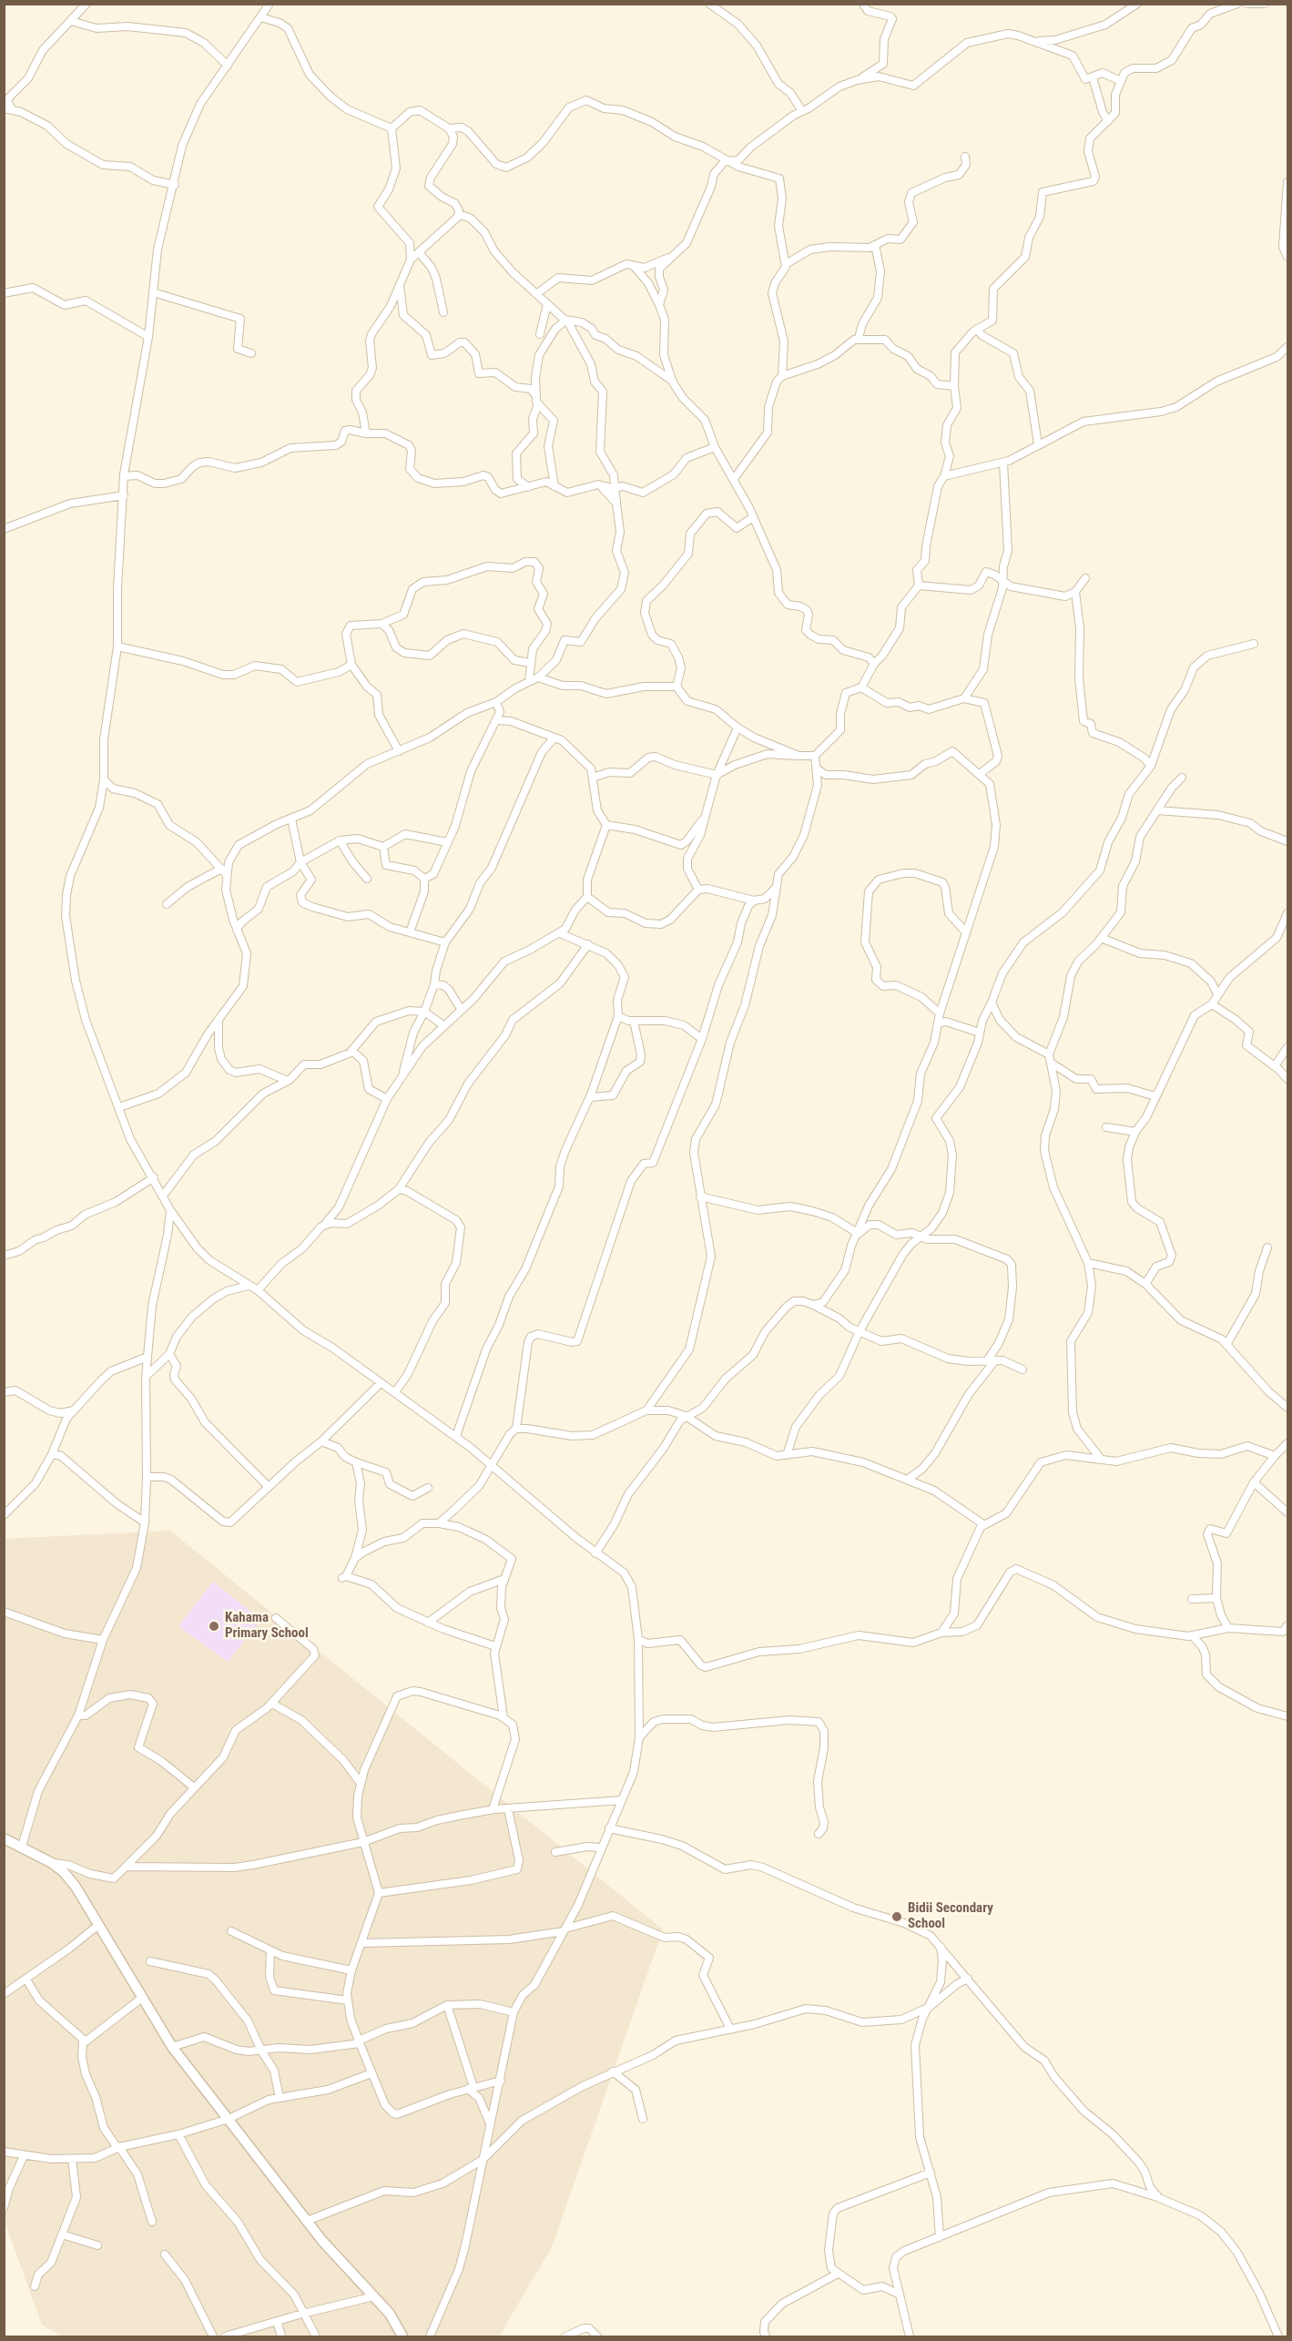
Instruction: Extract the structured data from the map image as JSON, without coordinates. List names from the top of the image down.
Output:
{
  "places": ["Kahama Primary School", "Bidii Secondary School"]
}
